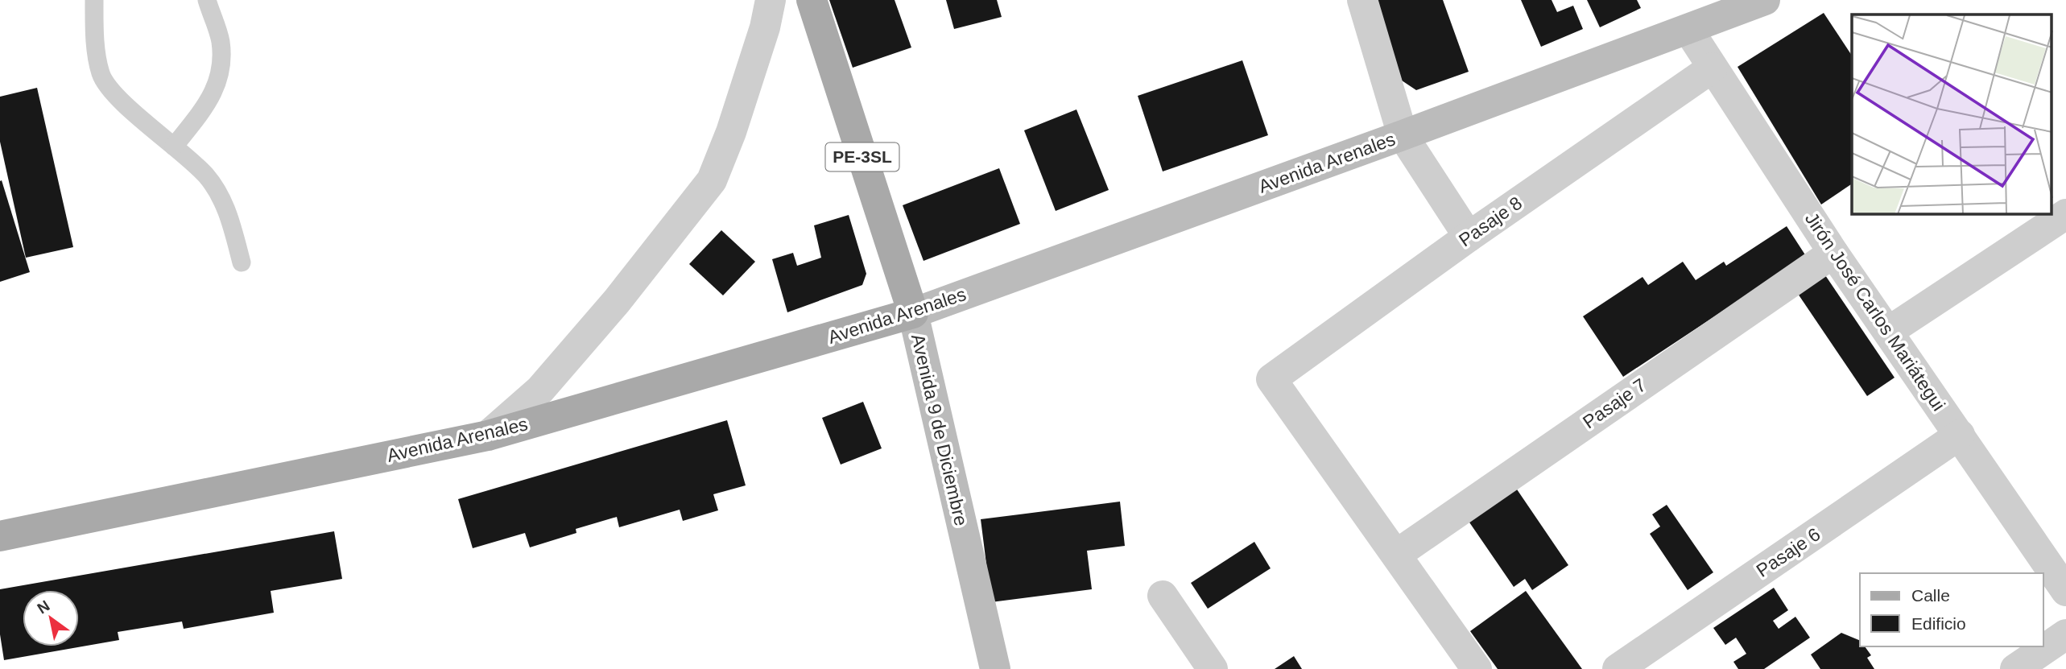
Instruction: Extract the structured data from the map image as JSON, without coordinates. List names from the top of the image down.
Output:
{
  "streets": {
    "main road": ["PE-3SL", "Avenida Arenales", "Avenida 9 de Diciembre"],
    "street": [
      "Pasaje 8",
      "Jirón José Carlos Mariátegui",
      "Pasaje 7",
      "Pasaje 6"
    ]
  },
  "crossings": [
    ["Avenida Arenales", "Jirón José Carlos Mariátegui"],
    ["Avenida Arenales", "Avenida 9 de Diciembre"],
    ["Pasaje 8", "Jirón José Carlos Mariátegui"],
    ["Pasaje 8", "Pasaje 7"],
    ["Jirón José Carlos Mariátegui", "Pasaje 7"],
    ["Jirón José Carlos Mariátegui", "Pasaje 6"]
  ],
  "legend": ["Calle", "Edificio"],
  "north": "top left"
}
